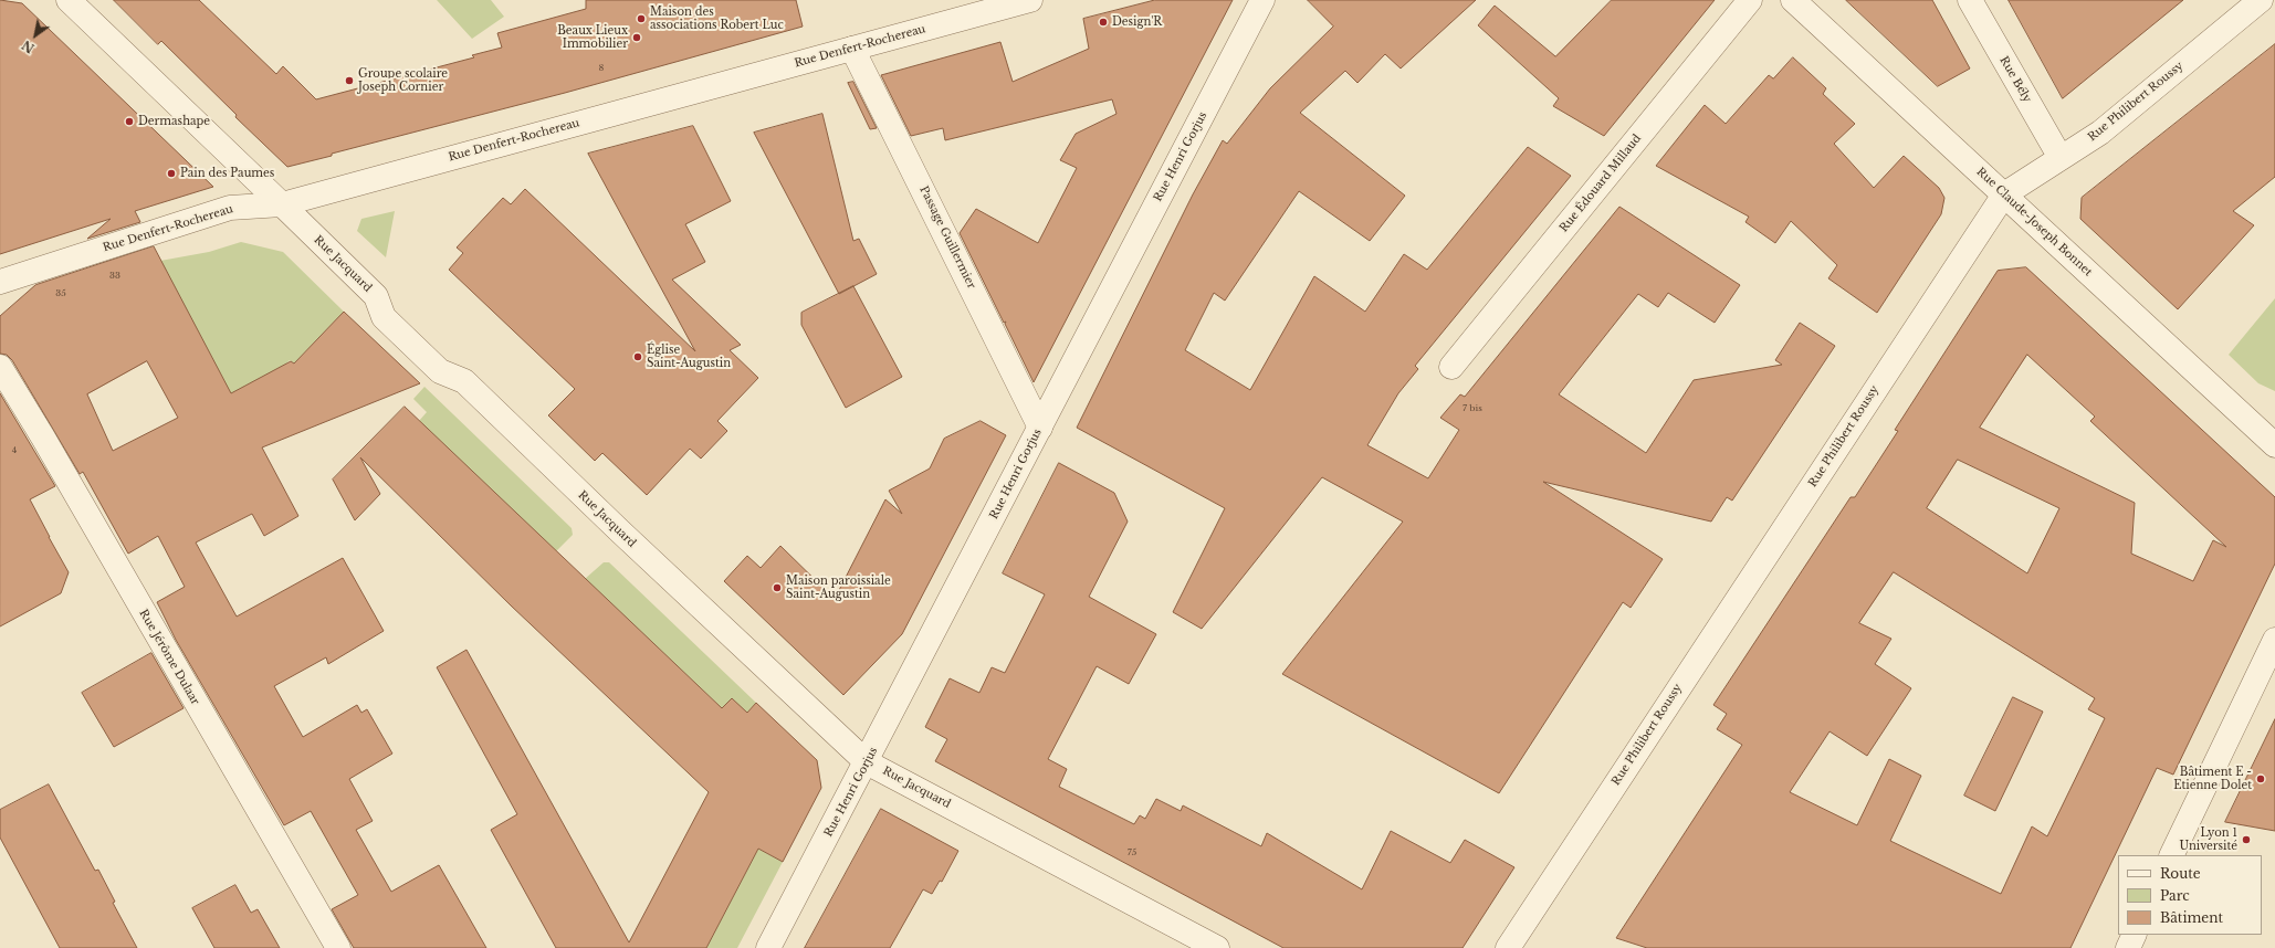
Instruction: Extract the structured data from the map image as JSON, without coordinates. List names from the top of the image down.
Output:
{
  "streets": {
    "street": [
      "Rue Denfert-Rochereau",
      "Rue Bély",
      "Rue Philibert Roussy",
      "Rue Henri Gorjus",
      "Rue Édouard Millaud",
      "Rue Claude-Joseph Bonnet",
      "Passage Guillermier",
      "Rue Jacquard",
      "Rue Jérôme Dulaar"
    ]
  },
  "crossings": [
    ["Rue Denfert-Rochereau", "Passage Guillermier"],
    ["Rue Denfert-Rochereau", "Rue Jacquard"],
    ["Rue Bély", "Rue Philibert Roussy"],
    ["Rue Philibert Roussy", "Rue Claude-Joseph Bonnet"],
    ["Rue Henri Gorjus", "Passage Guillermier"],
    ["Rue Henri Gorjus", "Rue Jacquard"]
  ],
  "places": [
    "Maison des associations Robert Luc",
    "Design'R",
    "Beaux Lieux Immobilier",
    "Groupe scolaire Joseph Cornier",
    "Dermashape",
    "Pain des Paumes",
    "Église Saint-Augustin",
    "Maison paroissiale Saint-Augustin",
    "Bâtiment E - Etienne Dolet",
    "Lyon 1 Université"
  ],
  "house_numbers": [
    "8",
    "33",
    "35",
    "7 bis",
    "4",
    "75"
  ],
  "legend": ["Route", "Parc", "Bâtiment"],
  "north": "bottom left"
}
